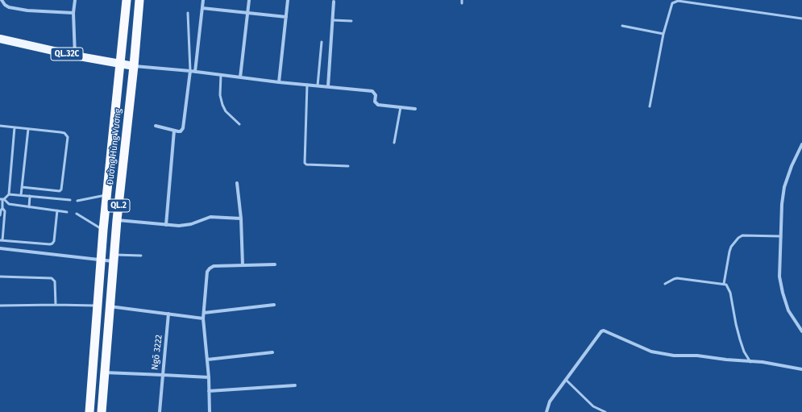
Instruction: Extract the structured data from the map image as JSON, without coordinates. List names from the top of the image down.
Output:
{
  "streets": {
    "highway": ["Đường Hùng Vương", "QL.2"],
    "main road": ["QL.32C"],
    "street": ["Ngõ 3222"]
  },
  "crossings": [
    ["QL.32C", "Đường Hùng Vương"],
    ["Đường Hùng Vương", "Ngõ 3222"]
  ]
}
